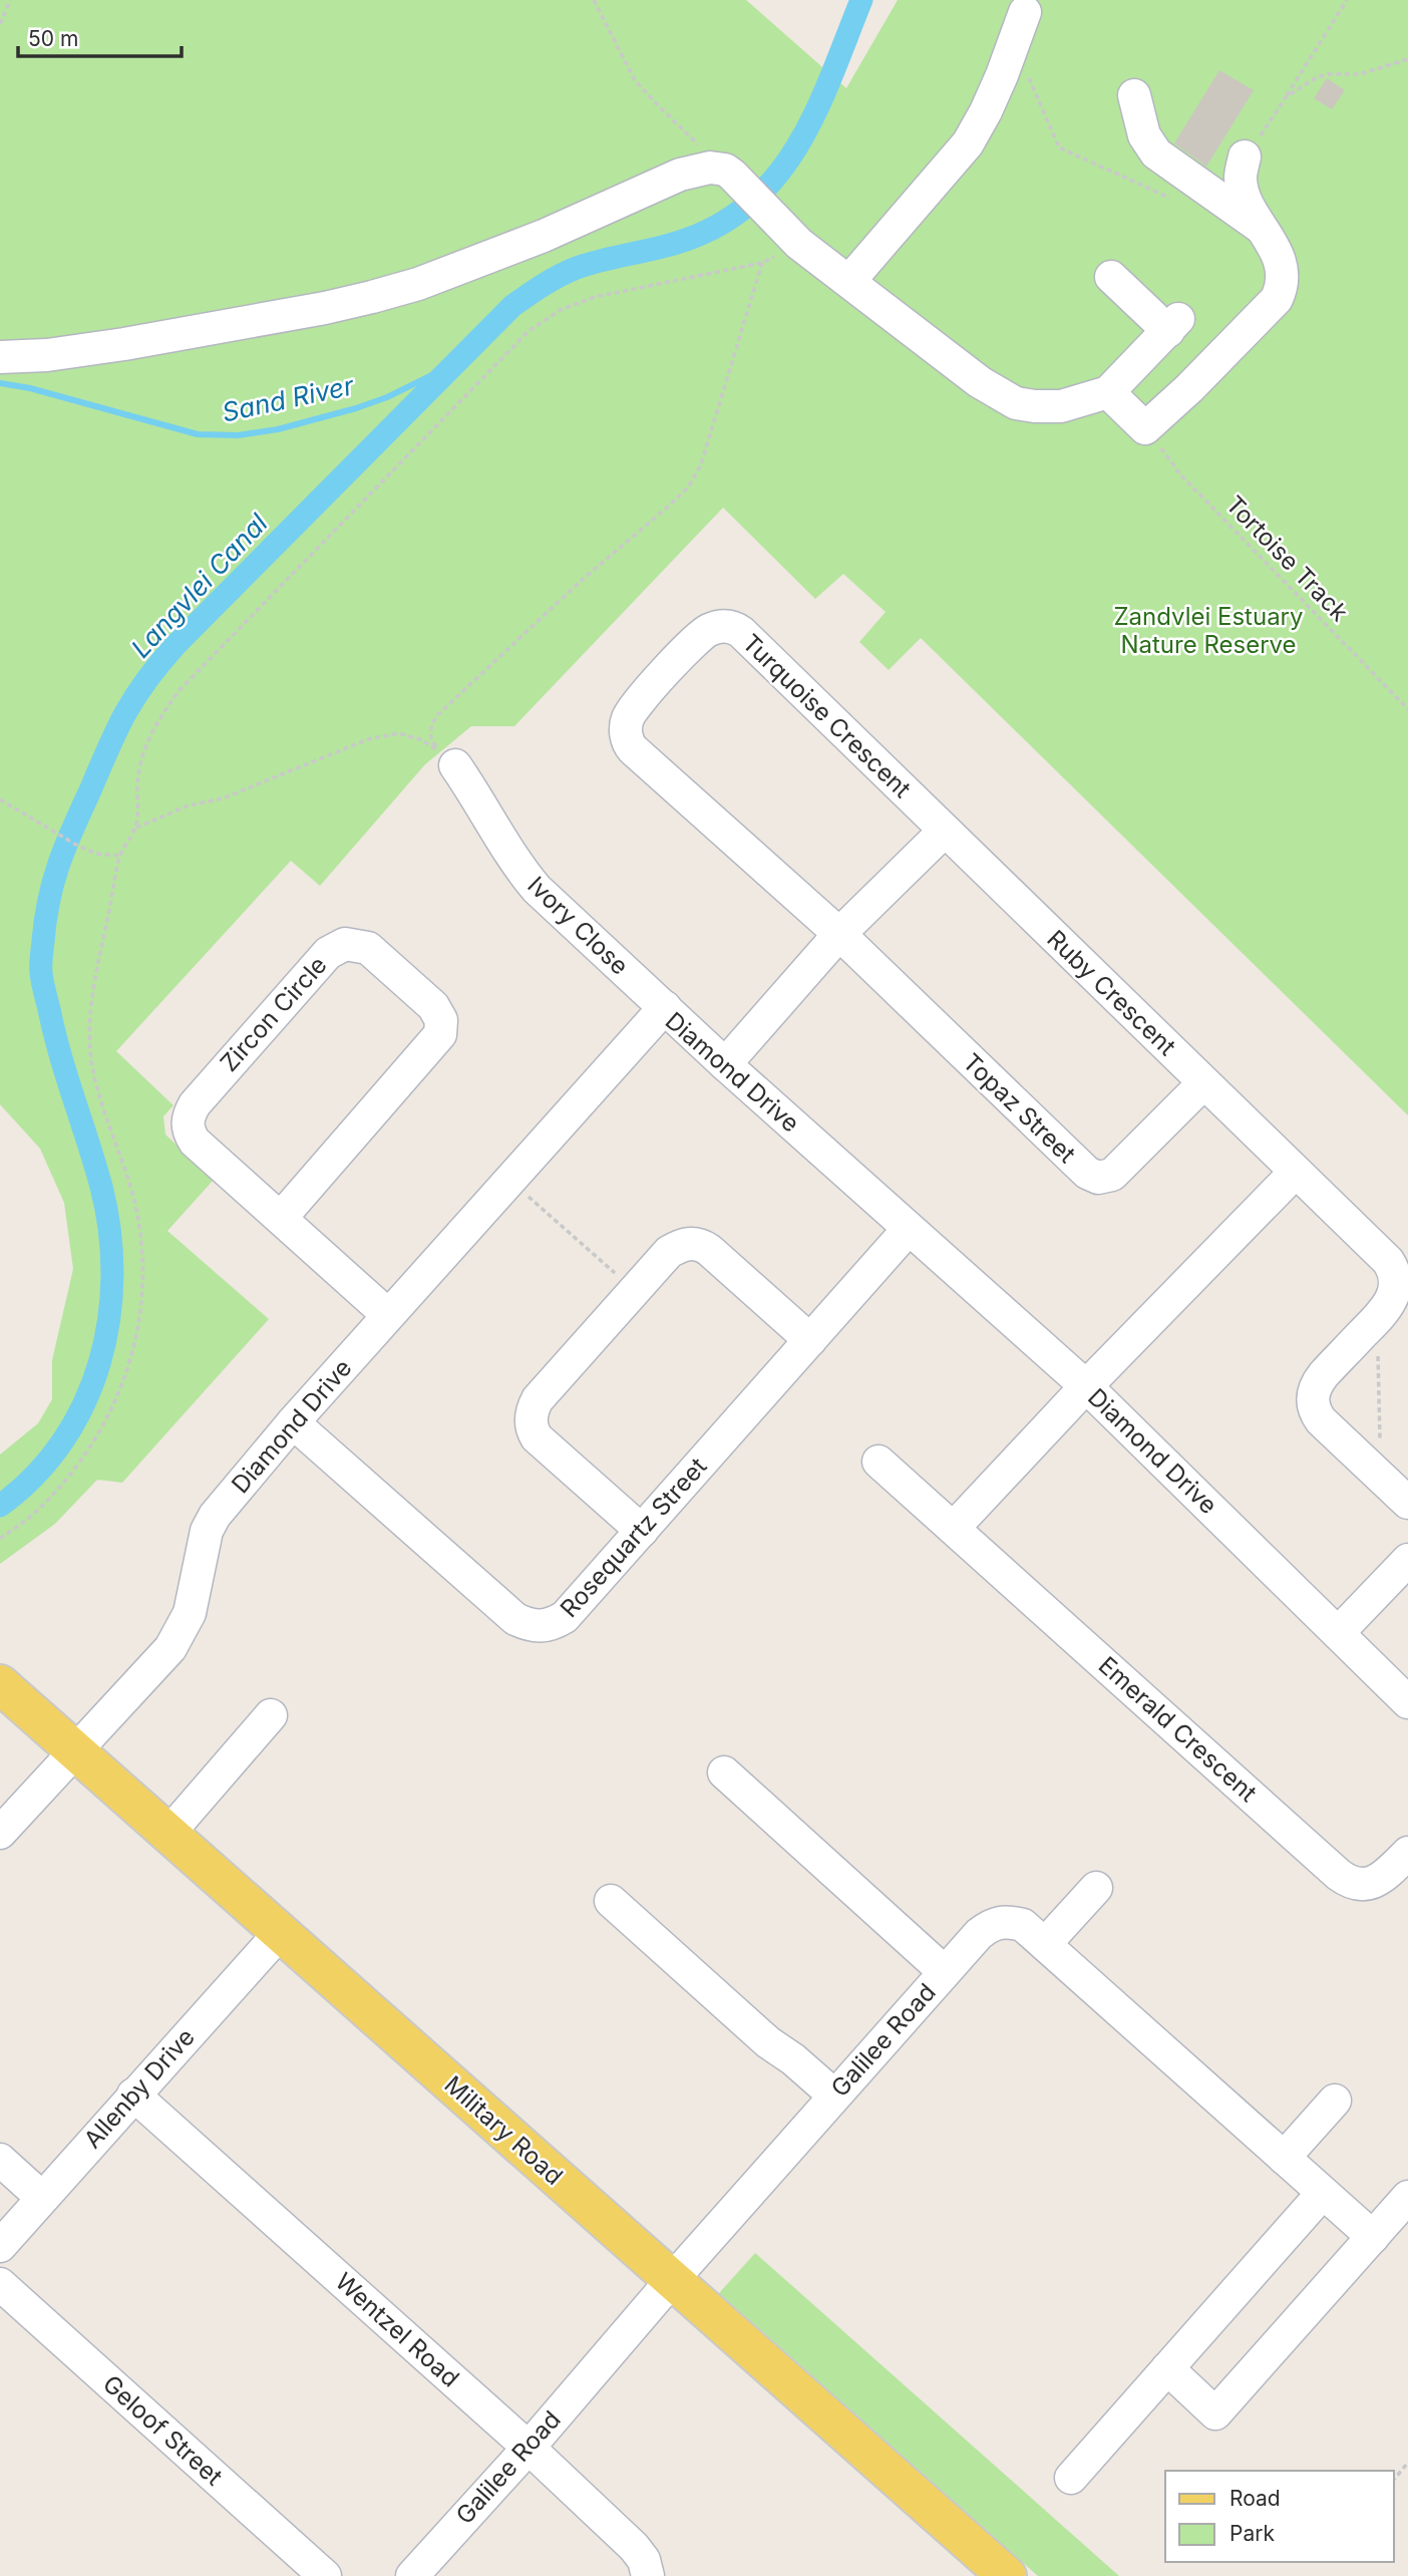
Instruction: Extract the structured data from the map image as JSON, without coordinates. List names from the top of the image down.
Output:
{
  "streets": {
    "main road": ["Military Road"],
    "street": [
      "Turquoise Crescent",
      "Ivory Close",
      "Ruby Crescent",
      "Zircon Circle",
      "Diamond Drive",
      "Topaz Street",
      "Rosequartz Street",
      "Emerald Crescent",
      "Galilee Road",
      "Allenby Drive",
      "Wentzel Road",
      "Geloof Street"
    ],
    "path": ["Tortoise Track"]
  },
  "crossings": [
    ["Turquoise Crescent", "Ruby Crescent"],
    ["Turquoise Crescent", "Topaz Street"],
    ["Ivory Close", "Diamond Drive"],
    ["Ruby Crescent", "Topaz Street"],
    ["Zircon Circle", "Diamond Drive"],
    ["Diamond Drive", "Rosequartz Street"],
    ["Diamond Drive", "Military Road"],
    ["Galilee Road", "Military Road"],
    ["Galilee Road", "Wentzel Road"],
    ["Allenby Drive", "Military Road"],
    ["Allenby Drive", "Wentzel Road"]
  ],
  "water": ["Sand River", "Langvlei Canal"],
  "parks": ["Zandvlei Estuary Nature Reserve"],
  "legend": ["Road", "Park"],
  "scale_bar": "50 m"
}
